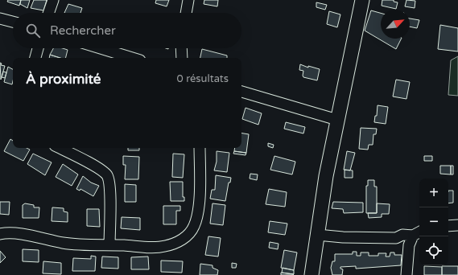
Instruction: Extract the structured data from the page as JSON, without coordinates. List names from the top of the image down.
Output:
{
  "north": "top right",
  "page": {
    "search": "Rechercher",
    "heading": ["À proximité", "0 résultats"],
    "map_buttons": ["+", "−"]
  }
}
